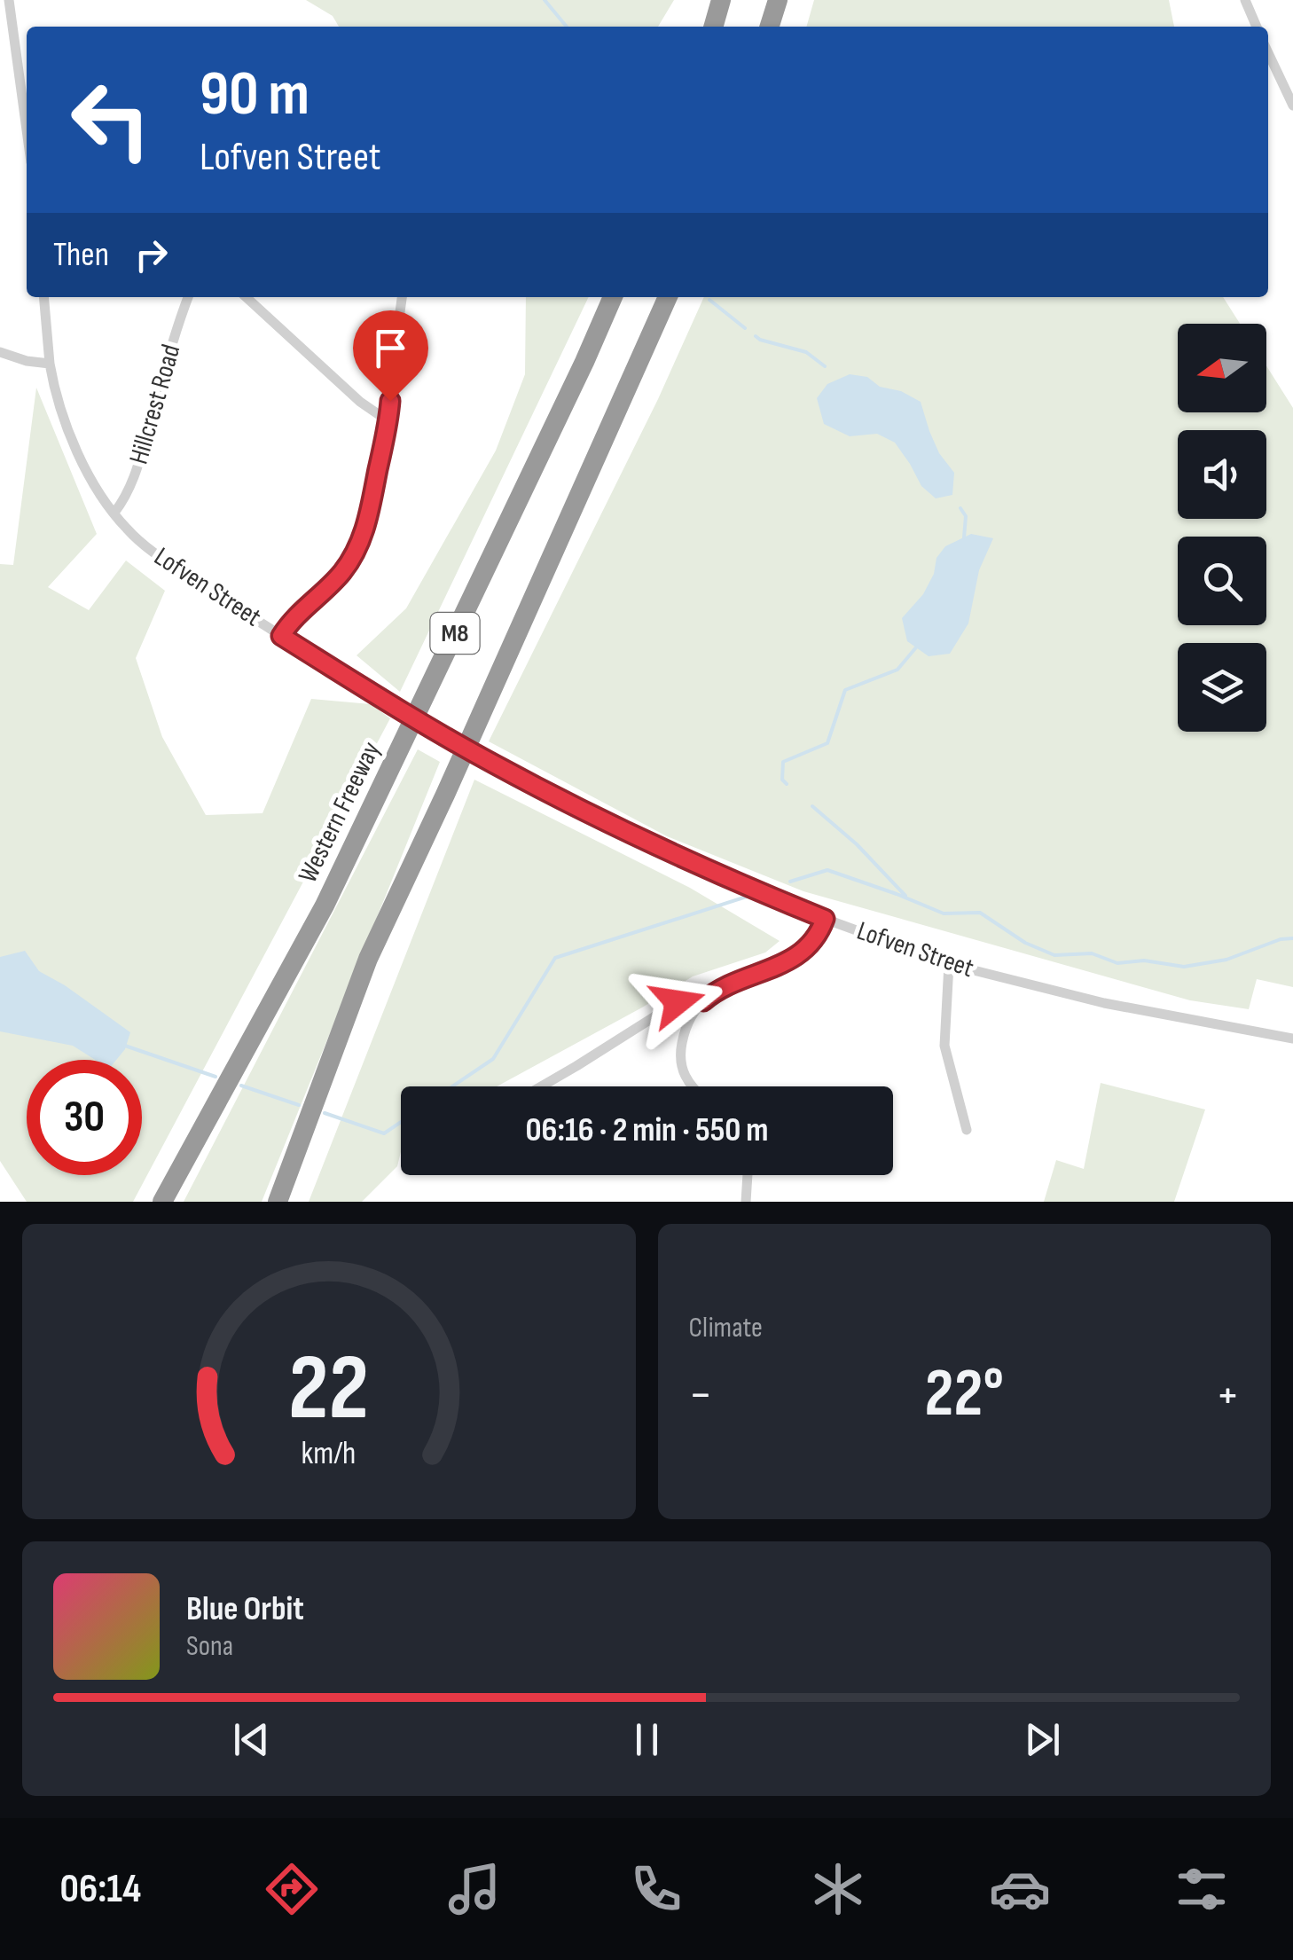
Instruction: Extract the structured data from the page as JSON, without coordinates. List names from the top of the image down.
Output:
{
  "streets": {
    "highway": ["M8", "Western Freeway"],
    "street": ["Hillcrest Road", "Lofven Street"]
  },
  "crossings": [
    ["Hillcrest Road", "Lofven Street"]
  ],
  "north": "left",
  "page": {
    "turn": ["90 m", "Lofven Street"],
    "then": "Then",
    "limit": "30",
    "trip": "06:16 · 2 min · 550 m",
    "tile": "Climate",
    "heat": ["−", "22°", "+"],
    "song": ["Blue Orbit", "Sona"],
    "tabs": "06:14",
    "gauge": ["22", "km/h"]
  }
}
